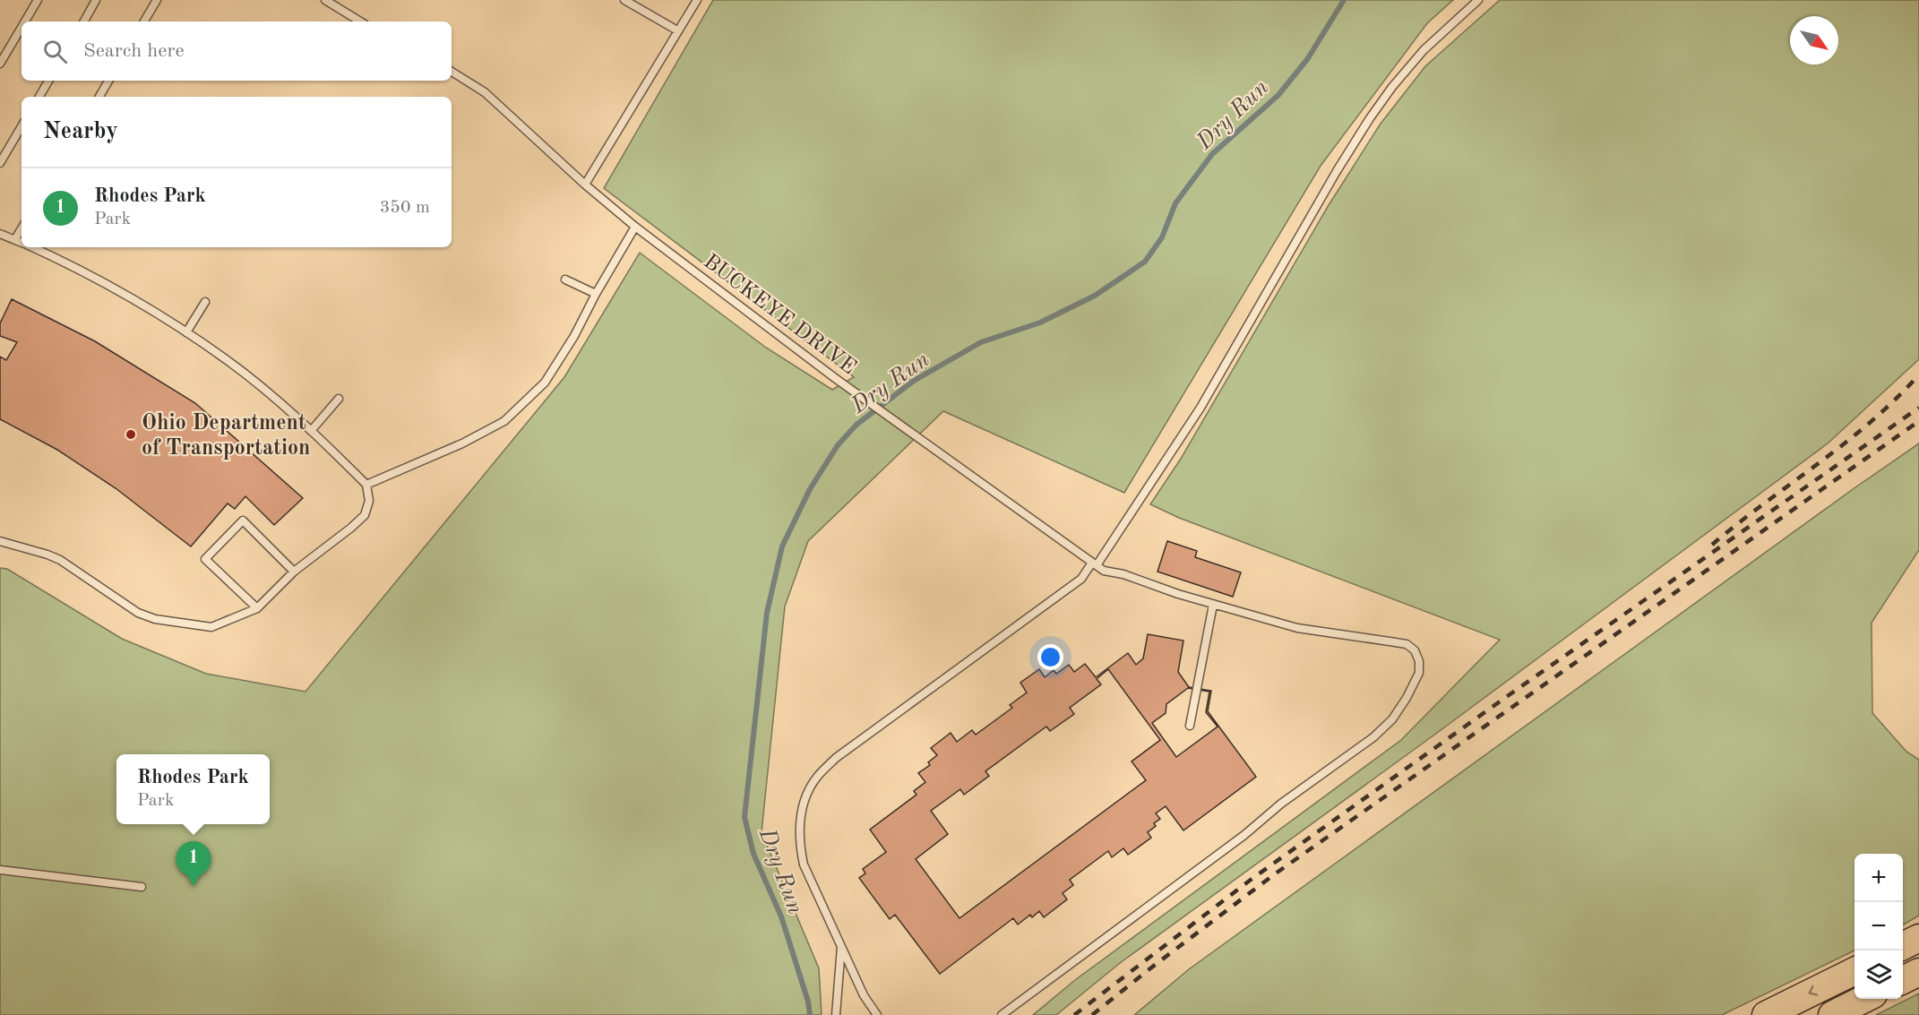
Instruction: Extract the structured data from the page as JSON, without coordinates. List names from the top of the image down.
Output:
{
  "streets": {
    "lane": ["BUCKEYE DRIVE"]
  },
  "water": ["Dry Run"],
  "places": ["Ohio Department of Transportation"],
  "north": "bottom right",
  "page": {
    "search": "Search here",
    "heading": "Nearby",
    "list": [
      {
        "mark": "1",
        "name": "Rhodes Park",
        "note": "Park",
        "value": "350 m"
      }
    ],
    "popup": ["Rhodes Park", "Park"],
    "pins": "1",
    "map_buttons": ["+", "−"]
  }
}
